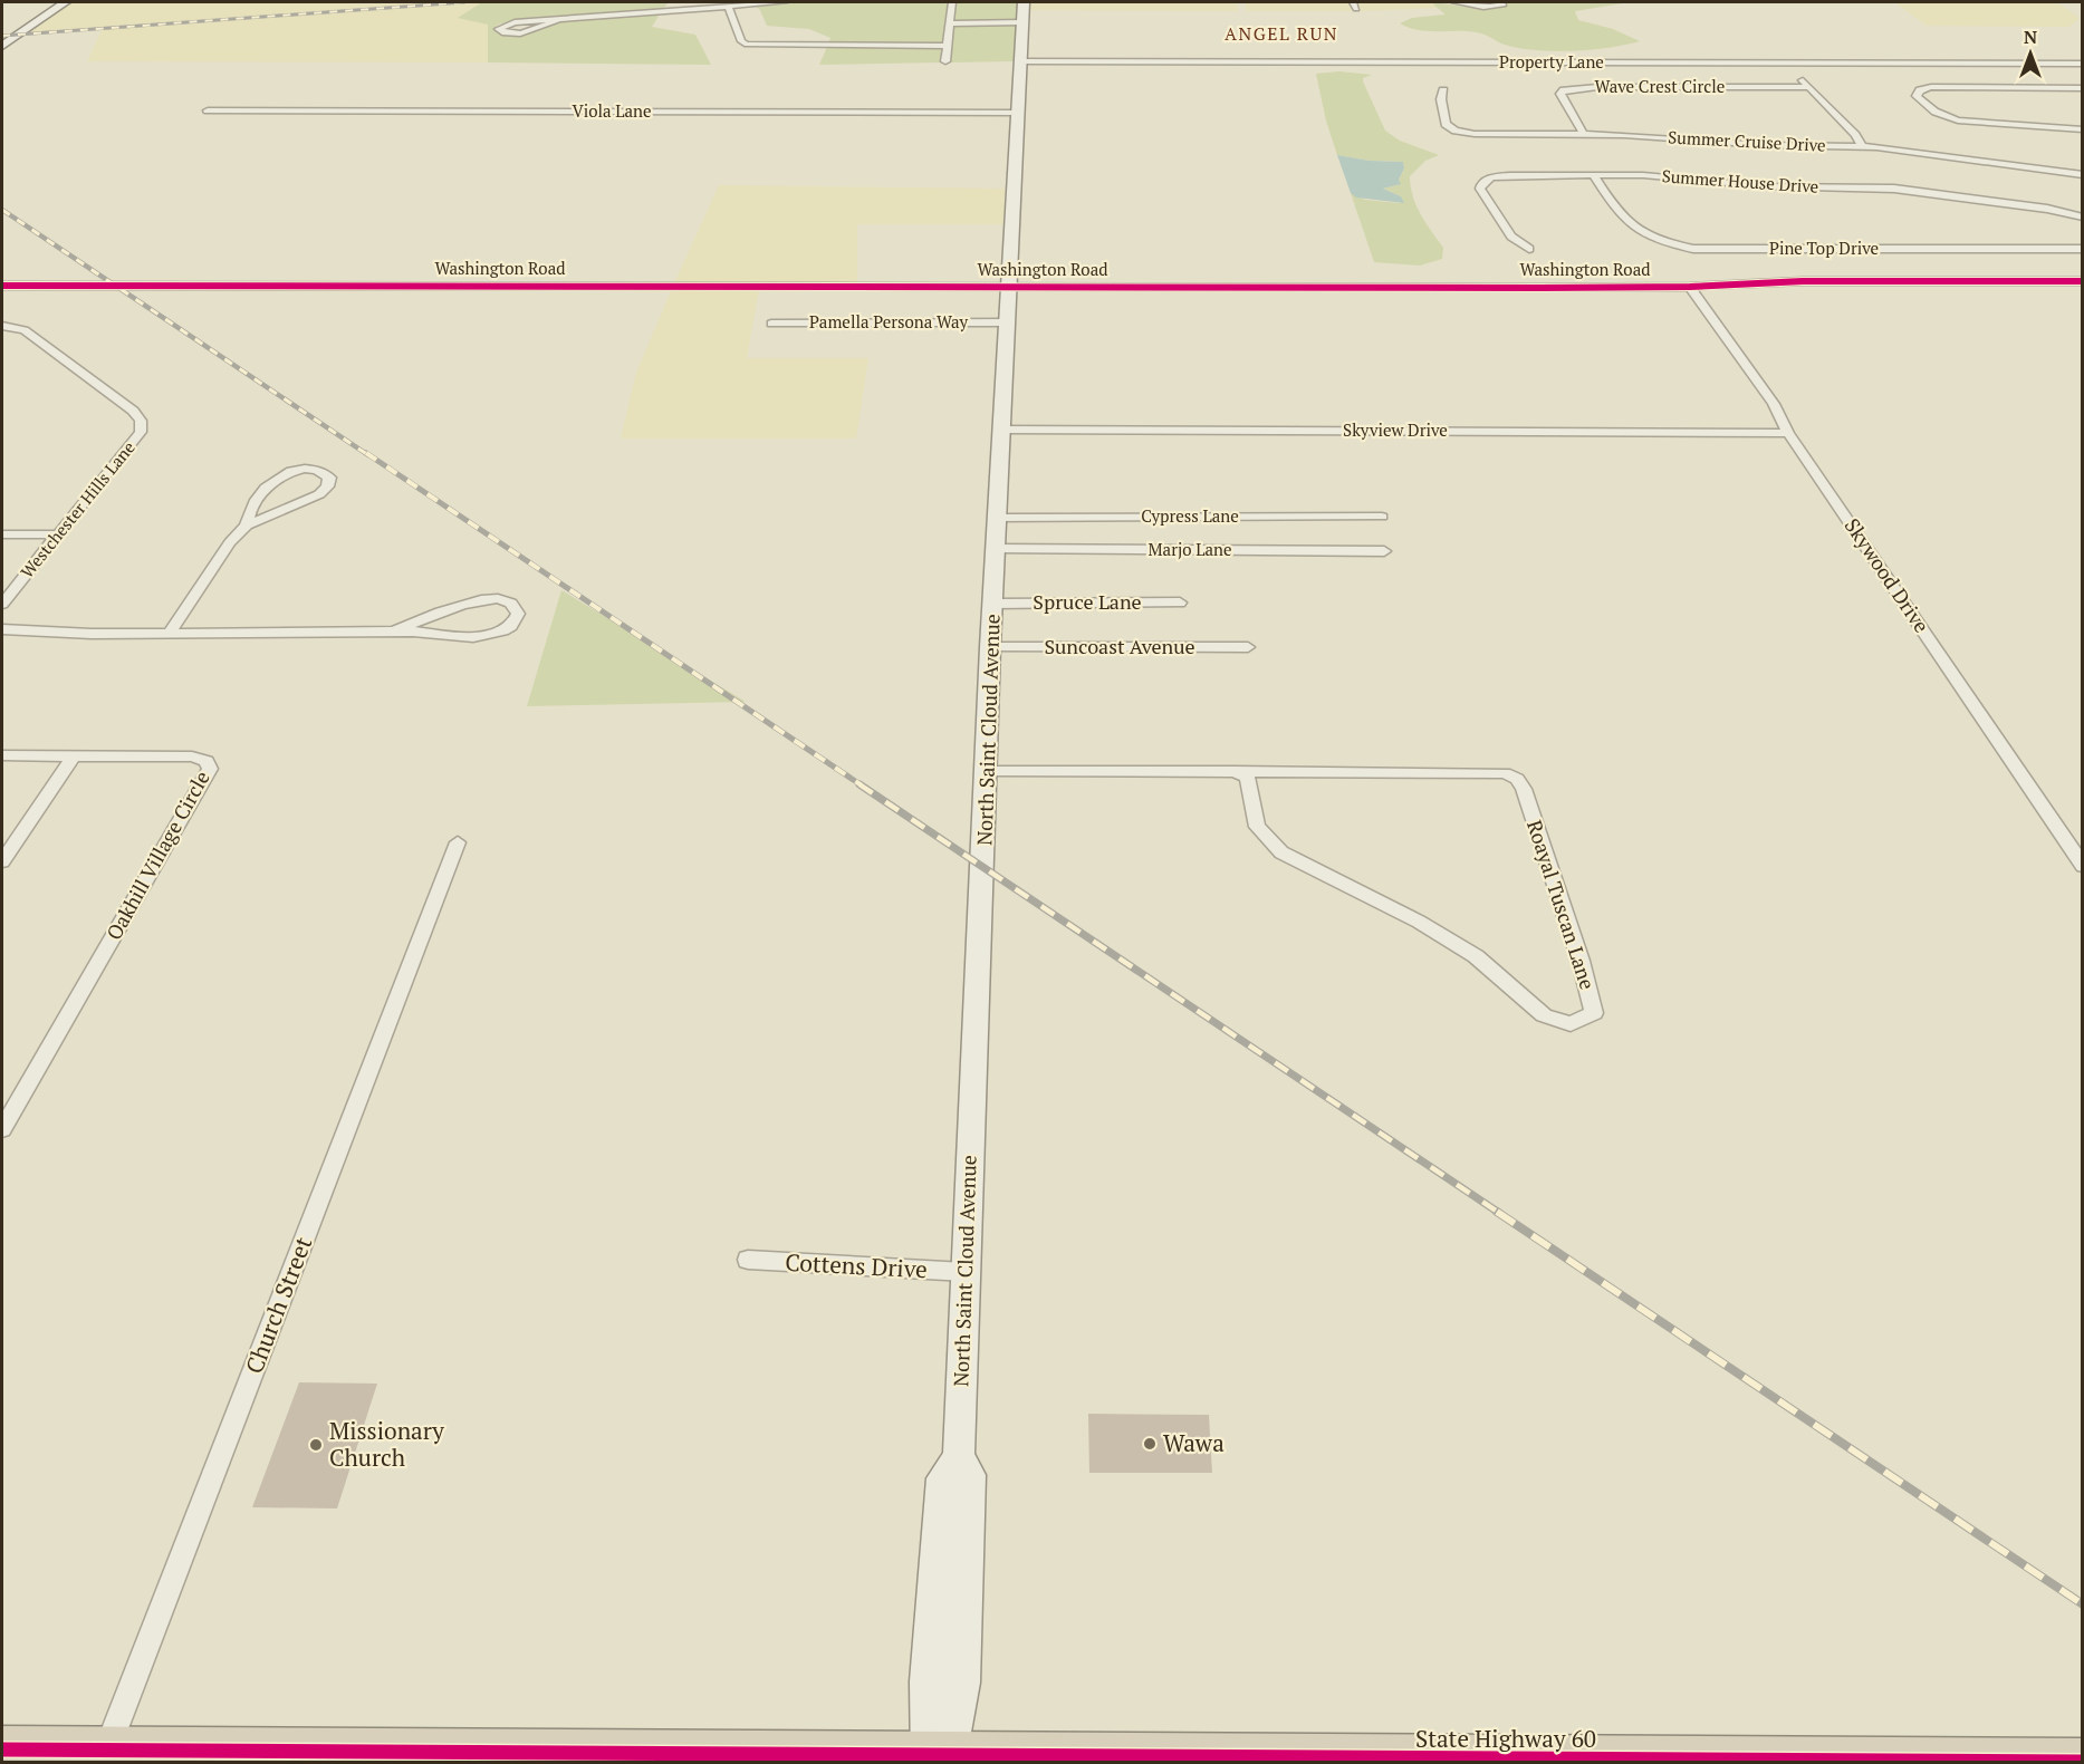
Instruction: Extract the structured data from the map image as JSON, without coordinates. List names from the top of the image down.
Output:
{
  "streets": {
    "highway": ["State Highway 60"],
    "street": [
      "Property Lane",
      "Wave Crest Circle",
      "Viola Lane",
      "Summer Cruise Drive",
      "Summer House Drive",
      "Pine Top Drive",
      "Washington Road",
      "Pamella Persona Way",
      "Skyview Drive",
      "Westchester Hills Lane",
      "Cypress Lane",
      "Marjo Lane",
      "Skywood Drive",
      "Spruce Lane",
      "Suncoast Avenue",
      "North Saint Cloud Avenue",
      "Oakhill Village Circle",
      "Roayal Tuscan Lane",
      "Cottens Drive",
      "Church Street"
    ]
  },
  "crossings": [
    ["Property Lane", "North Saint Cloud Avenue"],
    ["Wave Crest Circle", "Summer Cruise Drive"],
    ["Viola Lane", "North Saint Cloud Avenue"],
    ["Summer House Drive", "Pine Top Drive"],
    ["Washington Road", "Skywood Drive"],
    ["Washington Road", "North Saint Cloud Avenue"],
    ["Pamella Persona Way", "North Saint Cloud Avenue"],
    ["Skyview Drive", "Skywood Drive"],
    ["Skyview Drive", "North Saint Cloud Avenue"],
    ["Cypress Lane", "North Saint Cloud Avenue"],
    ["Marjo Lane", "North Saint Cloud Avenue"],
    ["Spruce Lane", "North Saint Cloud Avenue"],
    ["Suncoast Avenue", "North Saint Cloud Avenue"],
    ["North Saint Cloud Avenue", "Roayal Tuscan Lane"],
    ["North Saint Cloud Avenue", "Cottens Drive"],
    ["North Saint Cloud Avenue", "State Highway 60"],
    ["Church Street", "State Highway 60"]
  ],
  "districts": ["ANGEL RUN"],
  "places": ["Wawa", "Missionary Church"],
  "north": "top"
}
